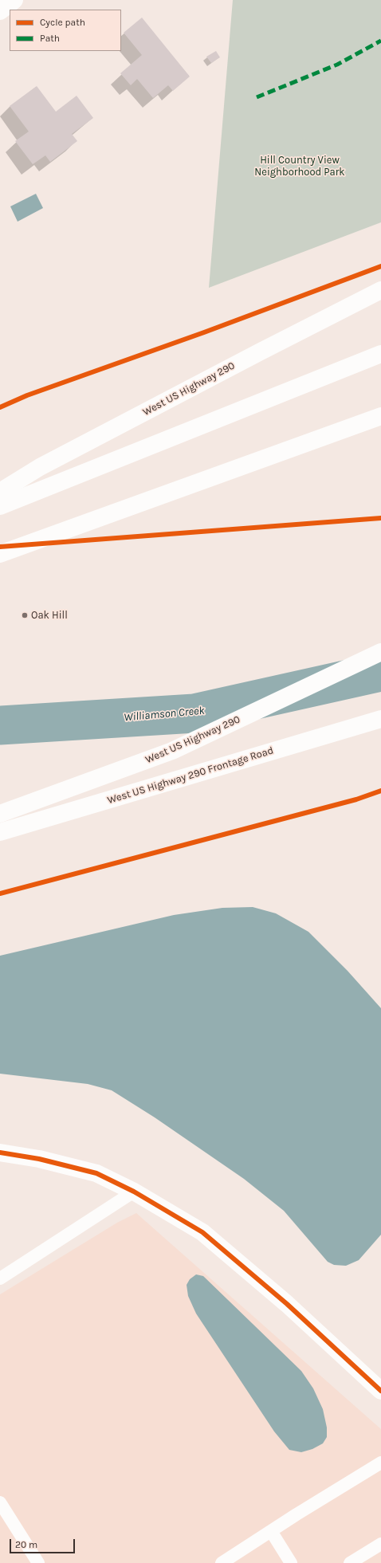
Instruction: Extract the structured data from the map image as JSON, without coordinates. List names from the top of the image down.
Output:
{
  "streets": {
    "main road": ["West US Highway 290", "West US Highway 290 Frontage Road"]
  },
  "water": ["Williamson Creek"],
  "parks": ["Hill Country View Neighborhood Park"],
  "places": ["Oak Hill"],
  "legend": ["Cycle path", "Path"],
  "scale_bar": "20 m"
}
